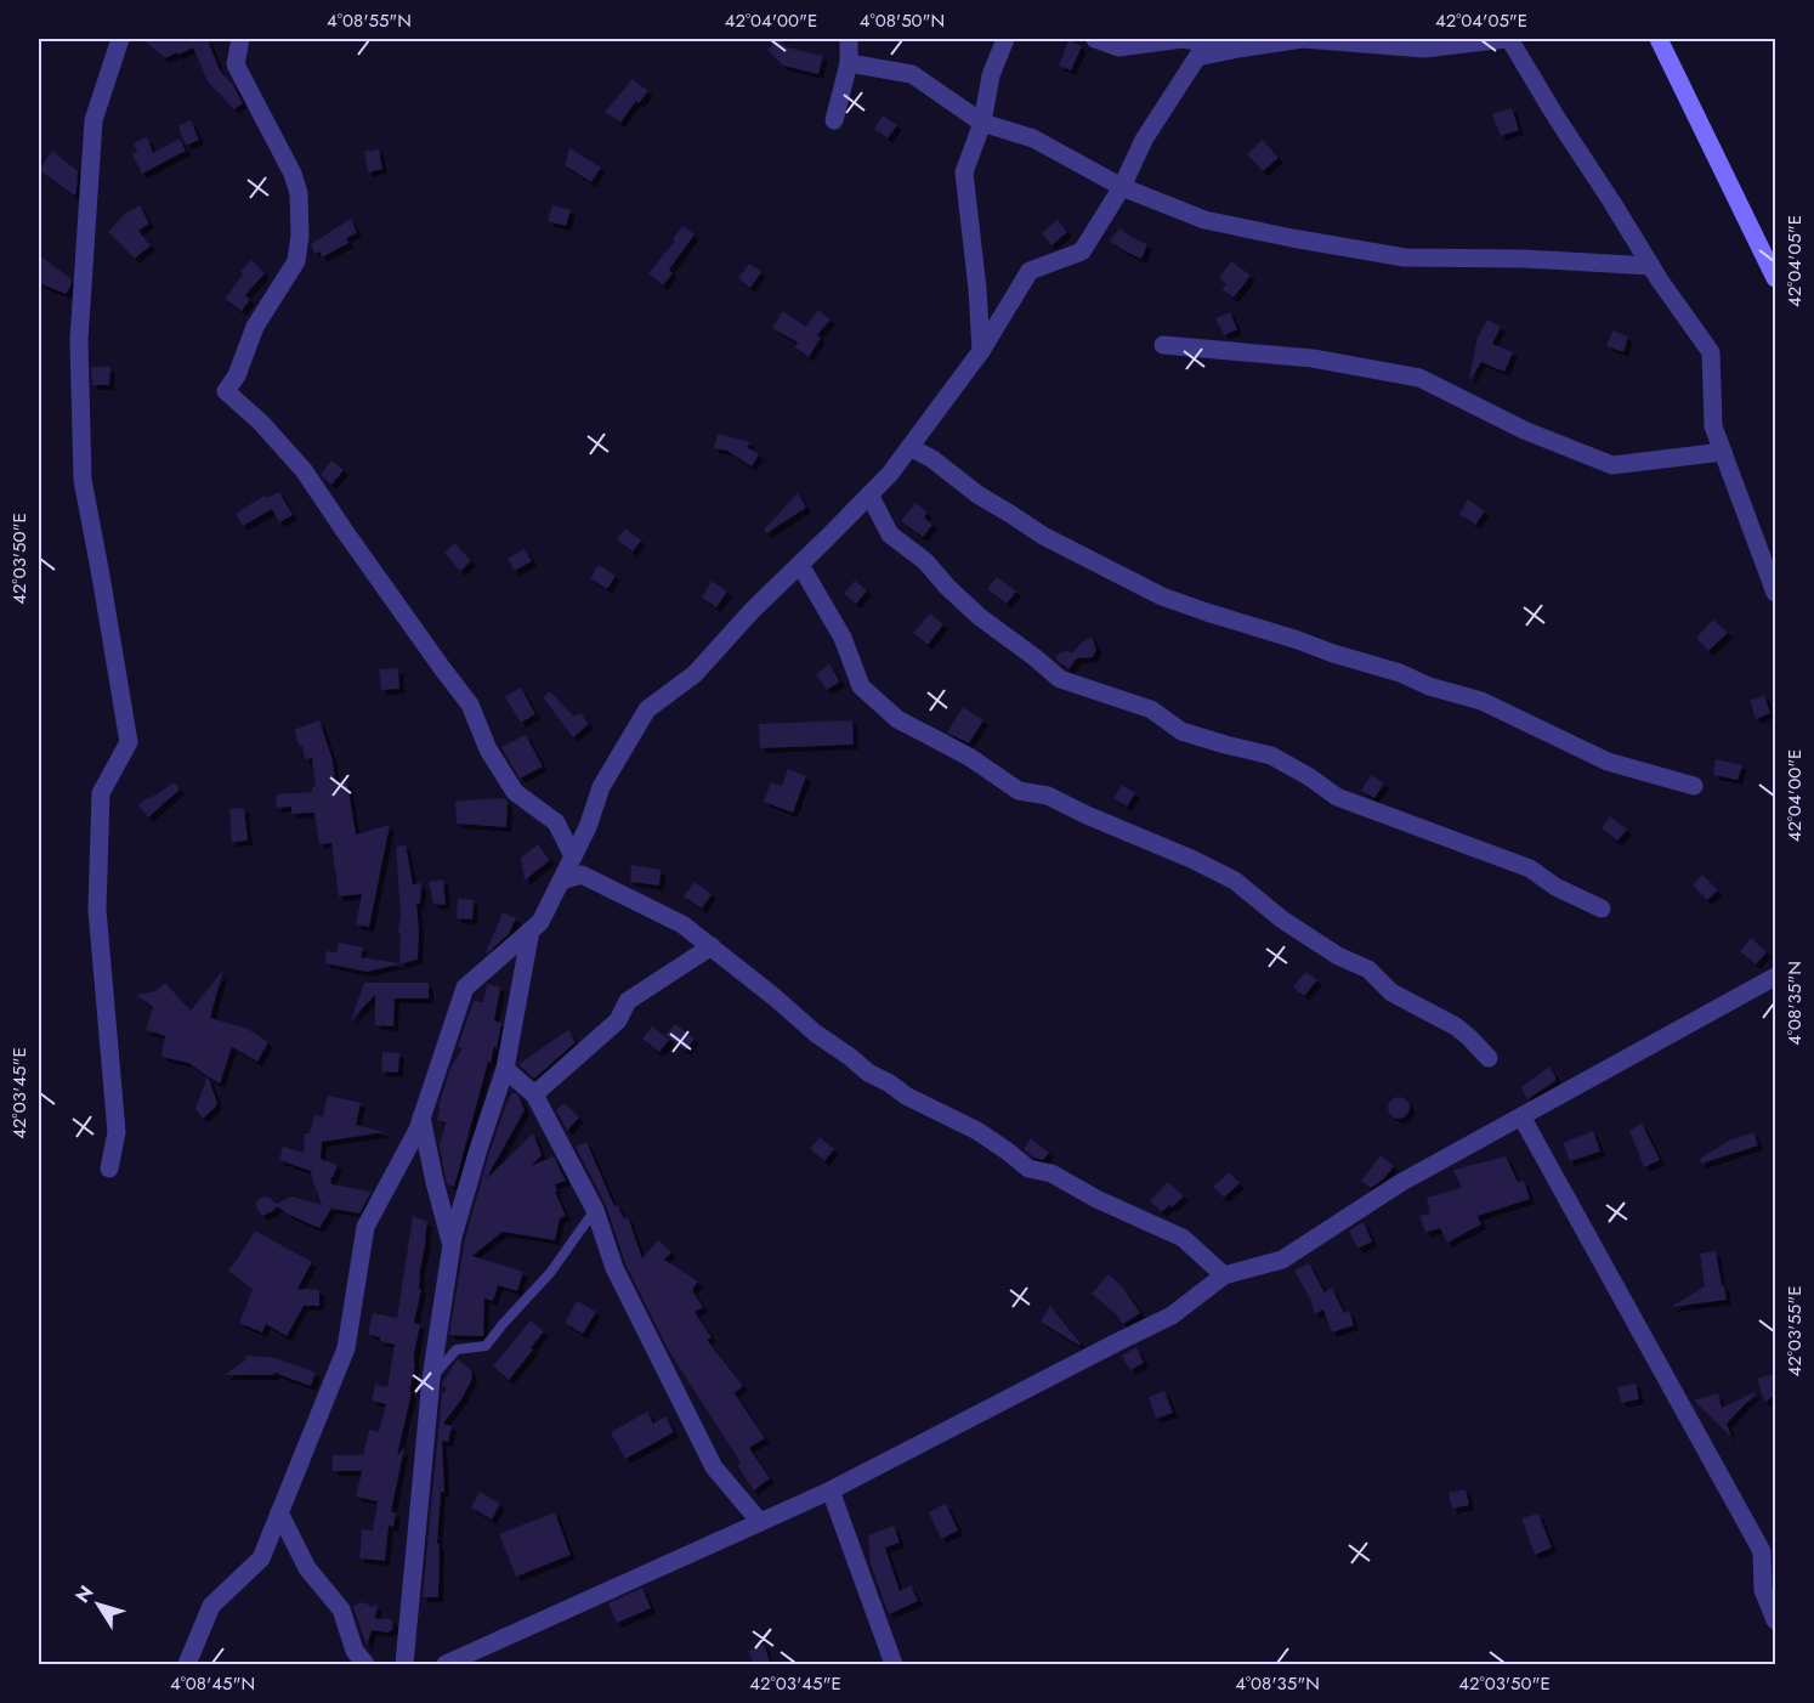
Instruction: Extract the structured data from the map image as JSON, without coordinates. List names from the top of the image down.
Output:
{
  "north": "top left",
  "coordinates": [
    "4°08'55\"N",
    "42°04'00\"E",
    "4°08'50\"N",
    "42°04'05\"E",
    "42°03'50\"E",
    "4°08'35\"N",
    "42°03'45\"E",
    "42°03'55\"E",
    "4°08'45\"N"
  ]
}
